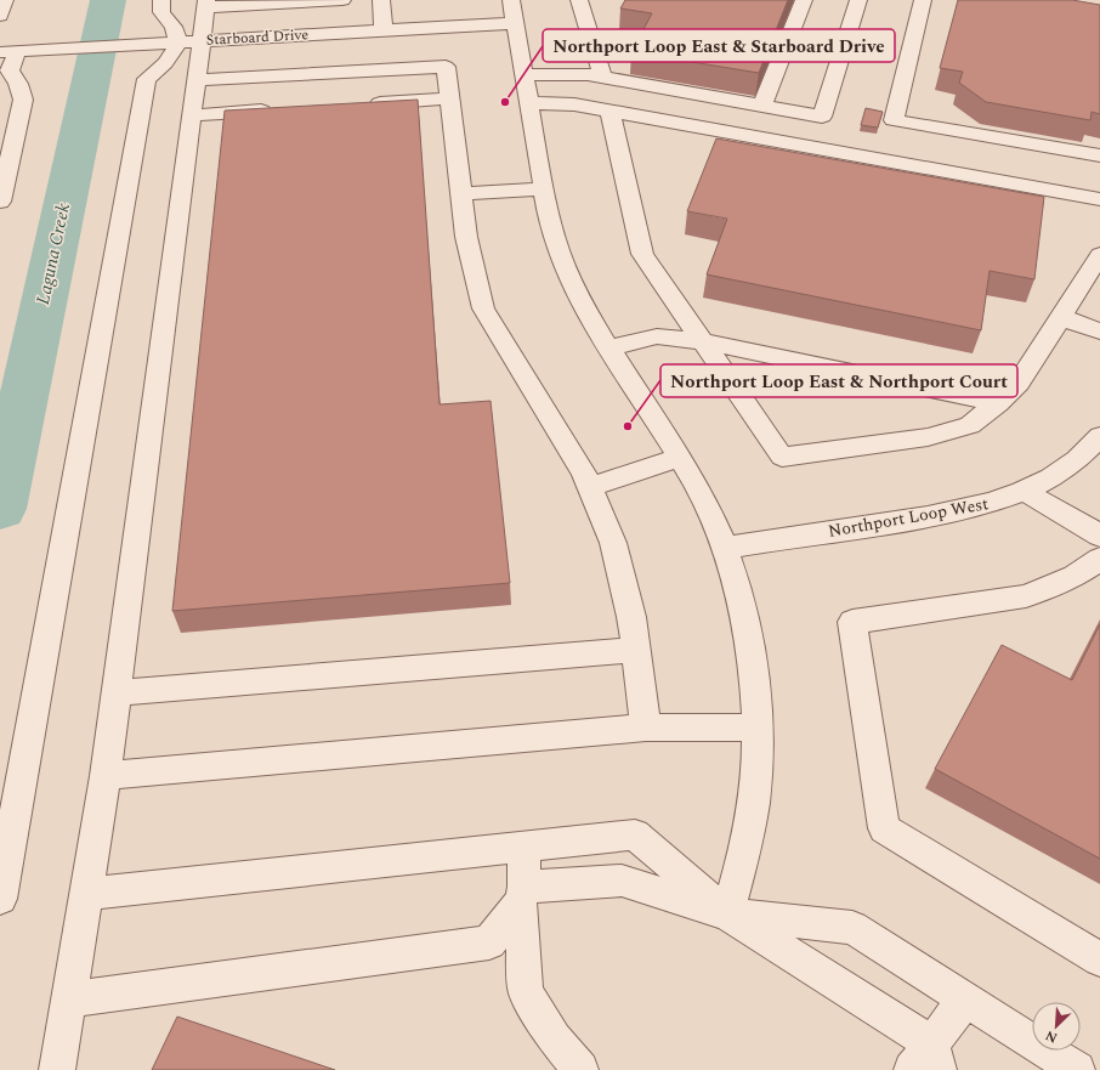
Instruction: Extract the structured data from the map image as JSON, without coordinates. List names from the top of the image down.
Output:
{
  "streets": {
    "street": ["Starboard Drive", "Northport Loop West"]
  },
  "water": ["Laguna Creek"],
  "places": ["Northport Loop East & Starboard Drive", "Northport Loop East & Northport Court"],
  "north": "bottom left"
}
